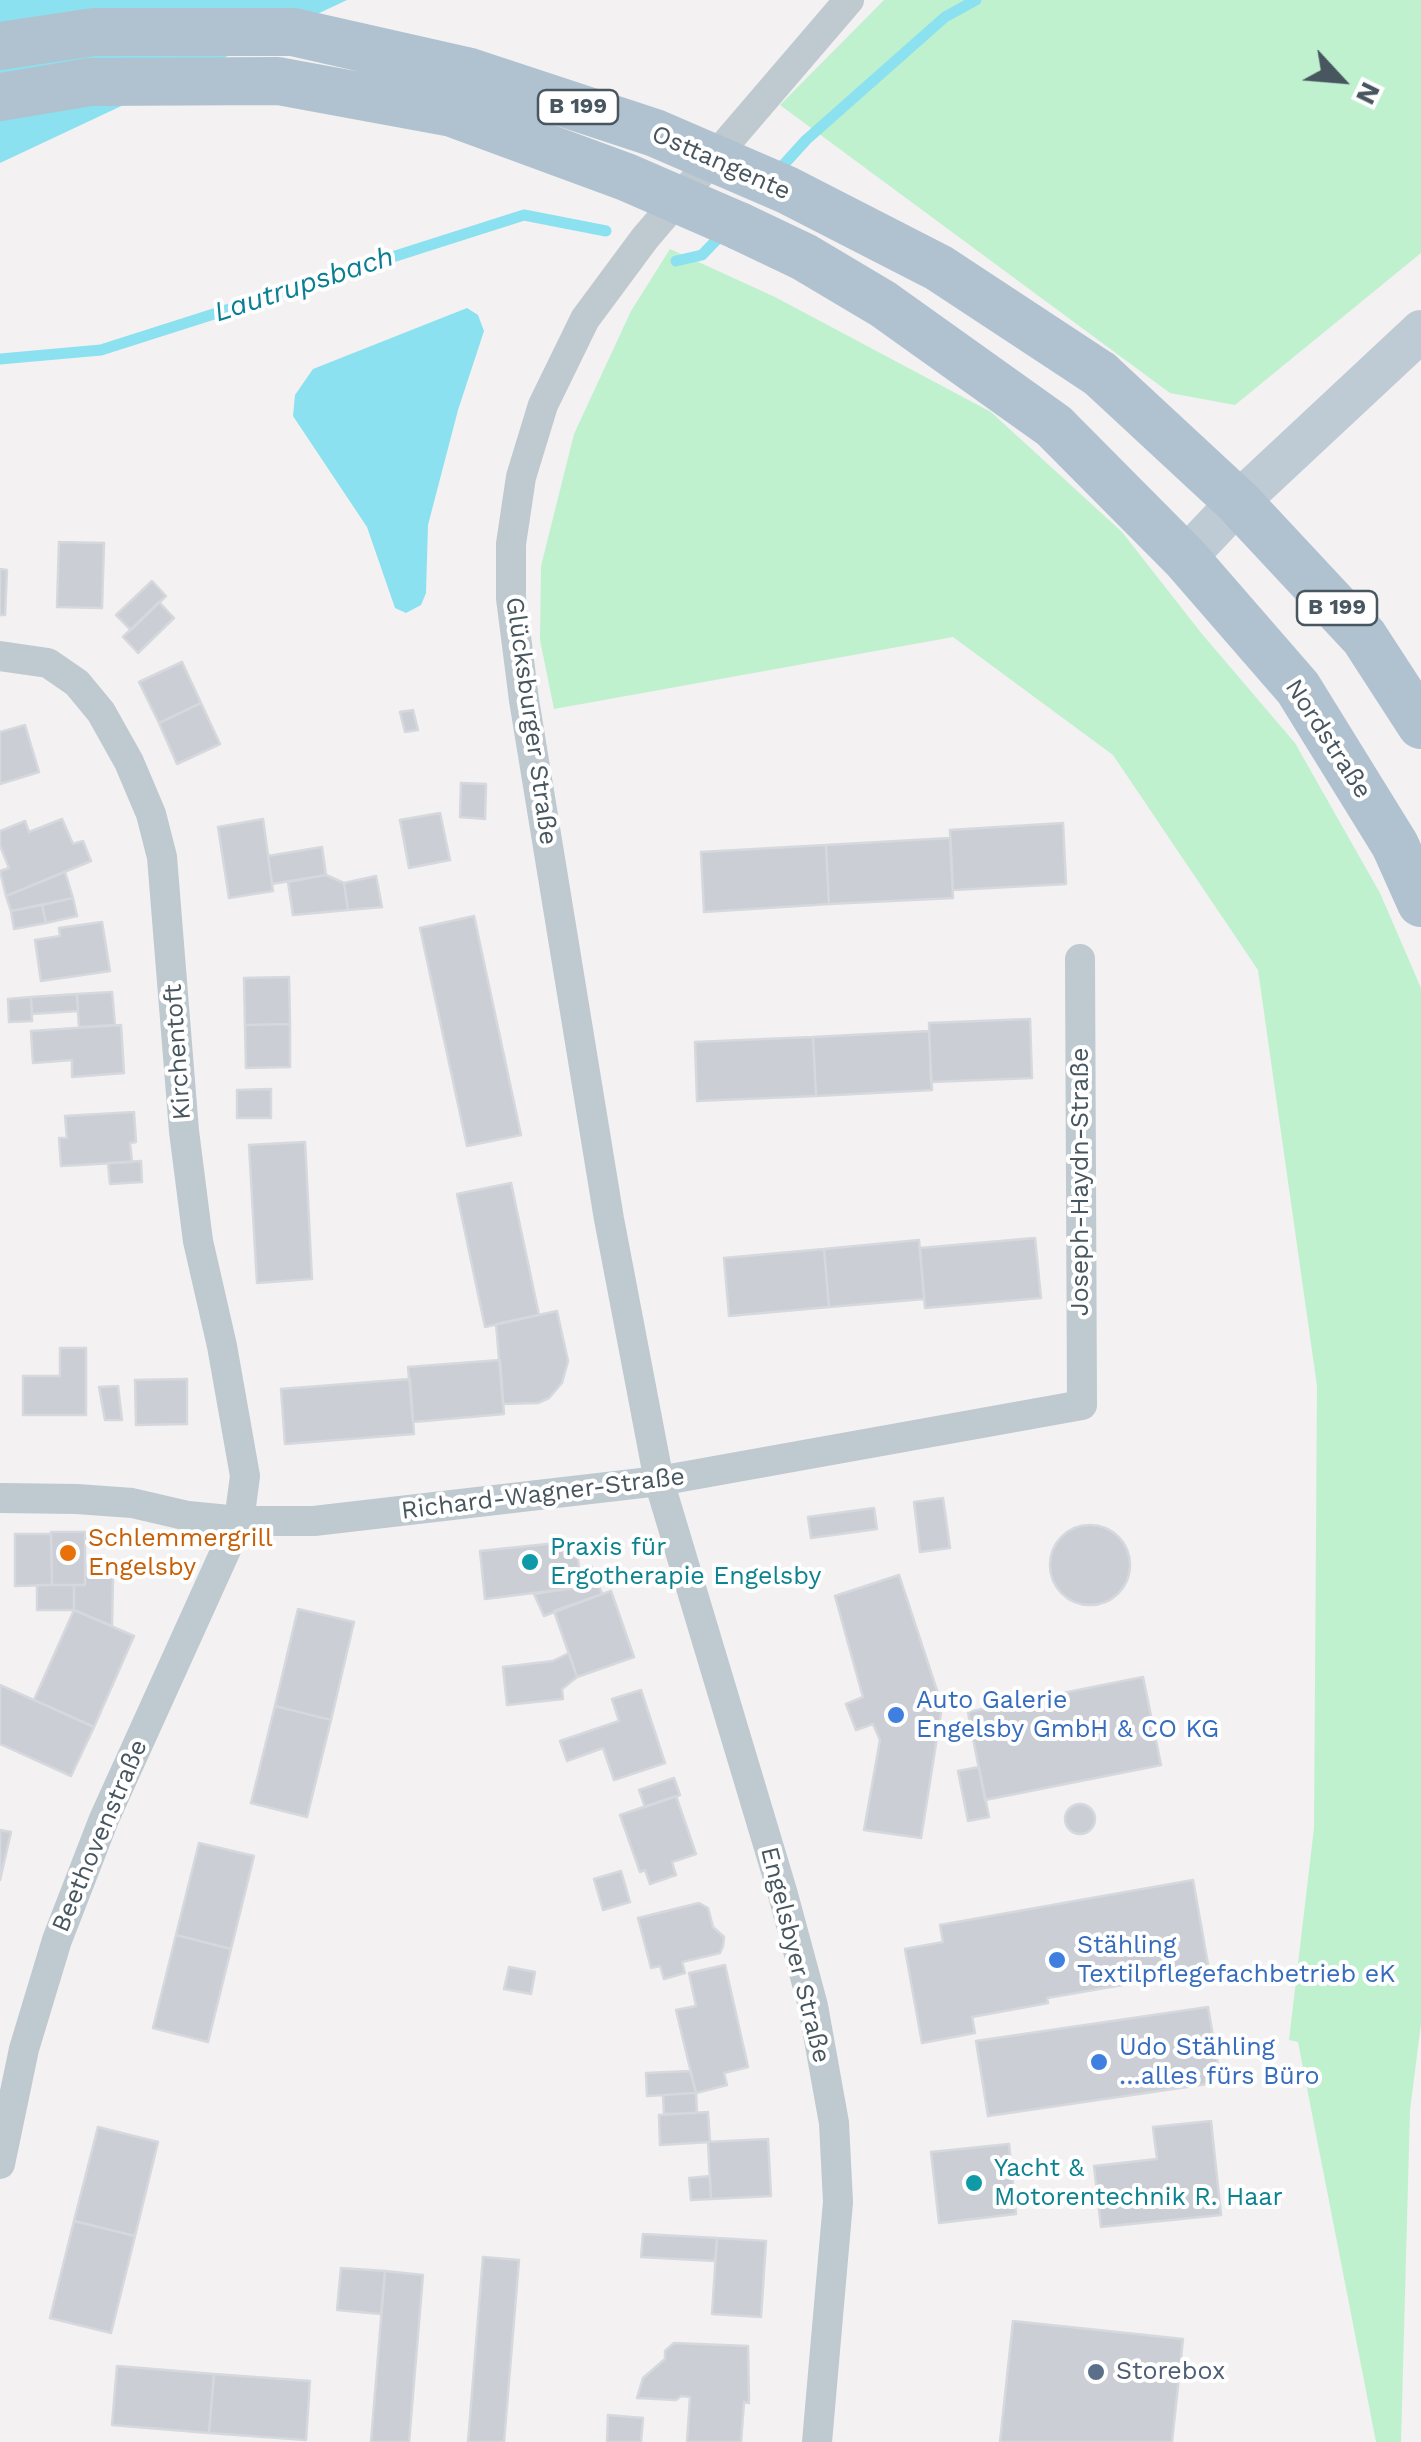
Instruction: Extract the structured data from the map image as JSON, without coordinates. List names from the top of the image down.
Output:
{
  "streets": {
    "main road": ["B 199", "Osttangente", "Nordstraße"],
    "street": [
      "Glücksburger Straße",
      "Kirchentoft",
      "Joseph-Haydn-Straße",
      "Richard-Wagner-Straße",
      "Beethovenstraße",
      "Engelsbyer Straße"
    ]
  },
  "crossings": [
    ["B 199", "Osttangente"],
    ["Osttangente", "Nordstraße"],
    ["Glücksburger Straße", "Richard-Wagner-Straße"],
    ["Glücksburger Straße", "Engelsbyer Straße"],
    ["Kirchentoft", "Richard-Wagner-Straße"],
    ["Kirchentoft", "Beethovenstraße"],
    ["Joseph-Haydn-Straße", "Richard-Wagner-Straße"],
    ["Richard-Wagner-Straße", "Beethovenstraße"],
    ["Richard-Wagner-Straße", "Engelsbyer Straße"]
  ],
  "water": ["Lautrupsbach"],
  "places": [
    "Schlemmergrill Engelsby",
    "Praxis für Ergotherapie Engelsby",
    "Auto Galerie Engelsby GmbH & CO KG",
    "Stähling Textilpflegefachbetrieb eK",
    "Udo Stähling …alles fürs Büro",
    "Yacht & Motorentechnik R. Haar",
    "Storebox"
  ],
  "north": "bottom right"
}
